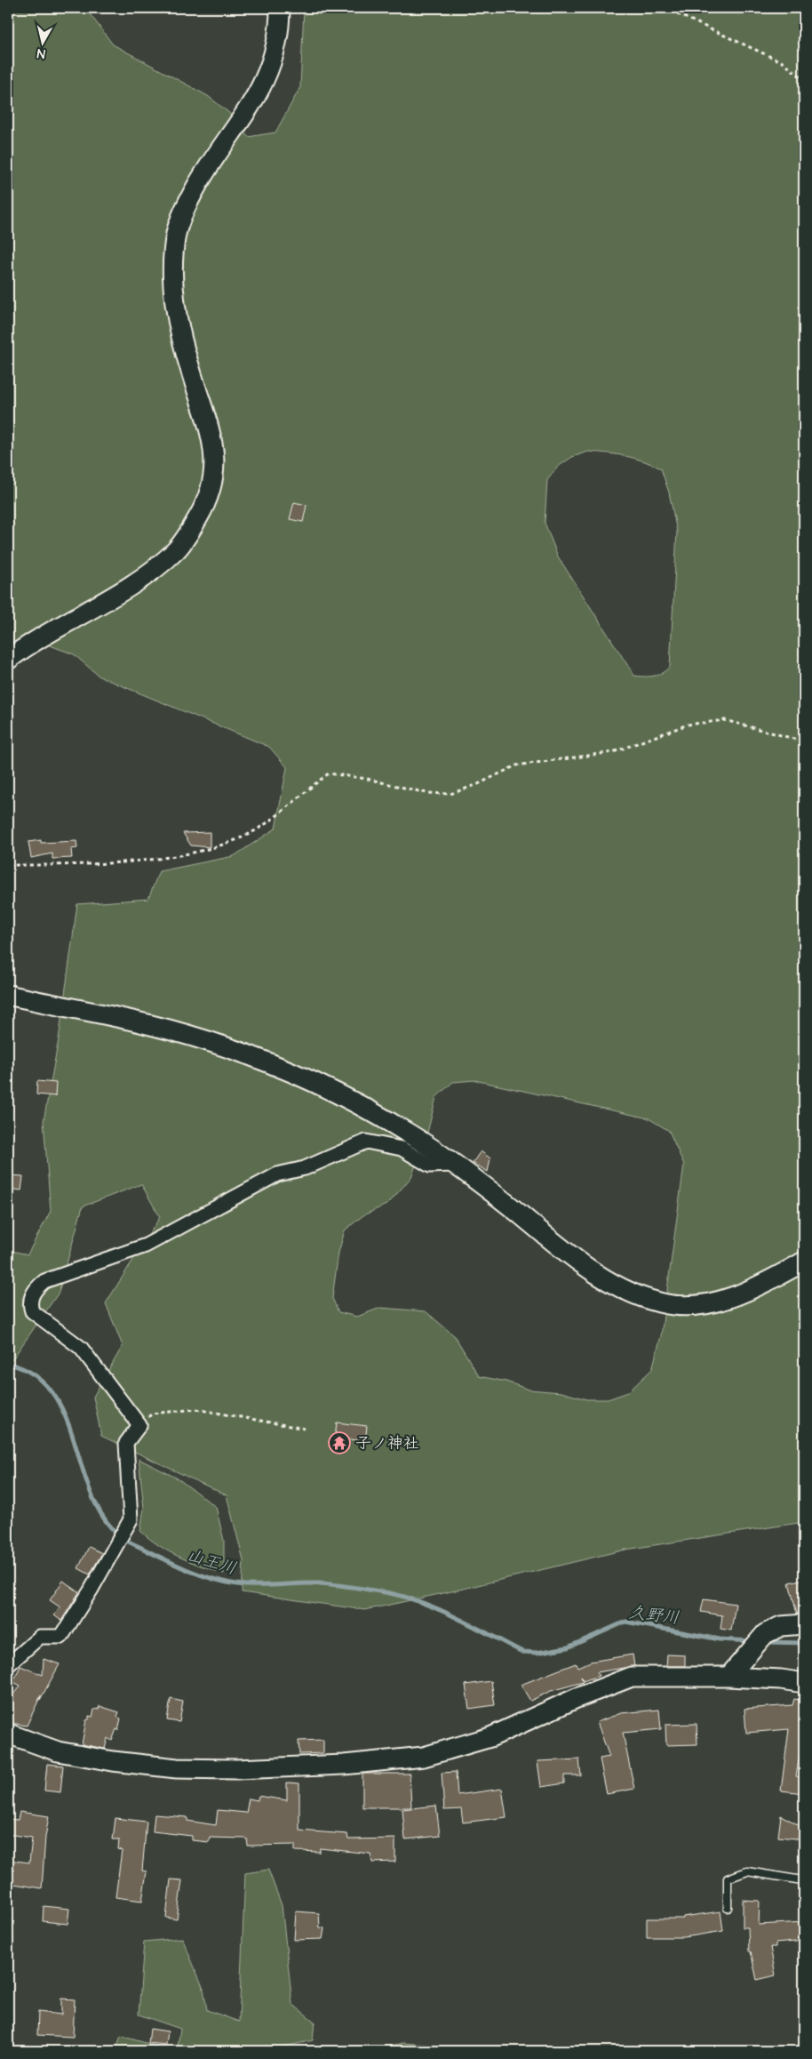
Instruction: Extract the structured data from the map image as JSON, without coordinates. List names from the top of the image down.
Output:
{
  "water": ["山王川", "久野川"],
  "places": {
    "temple": ["子ノ神社"]
  },
  "north": "bottom"
}
